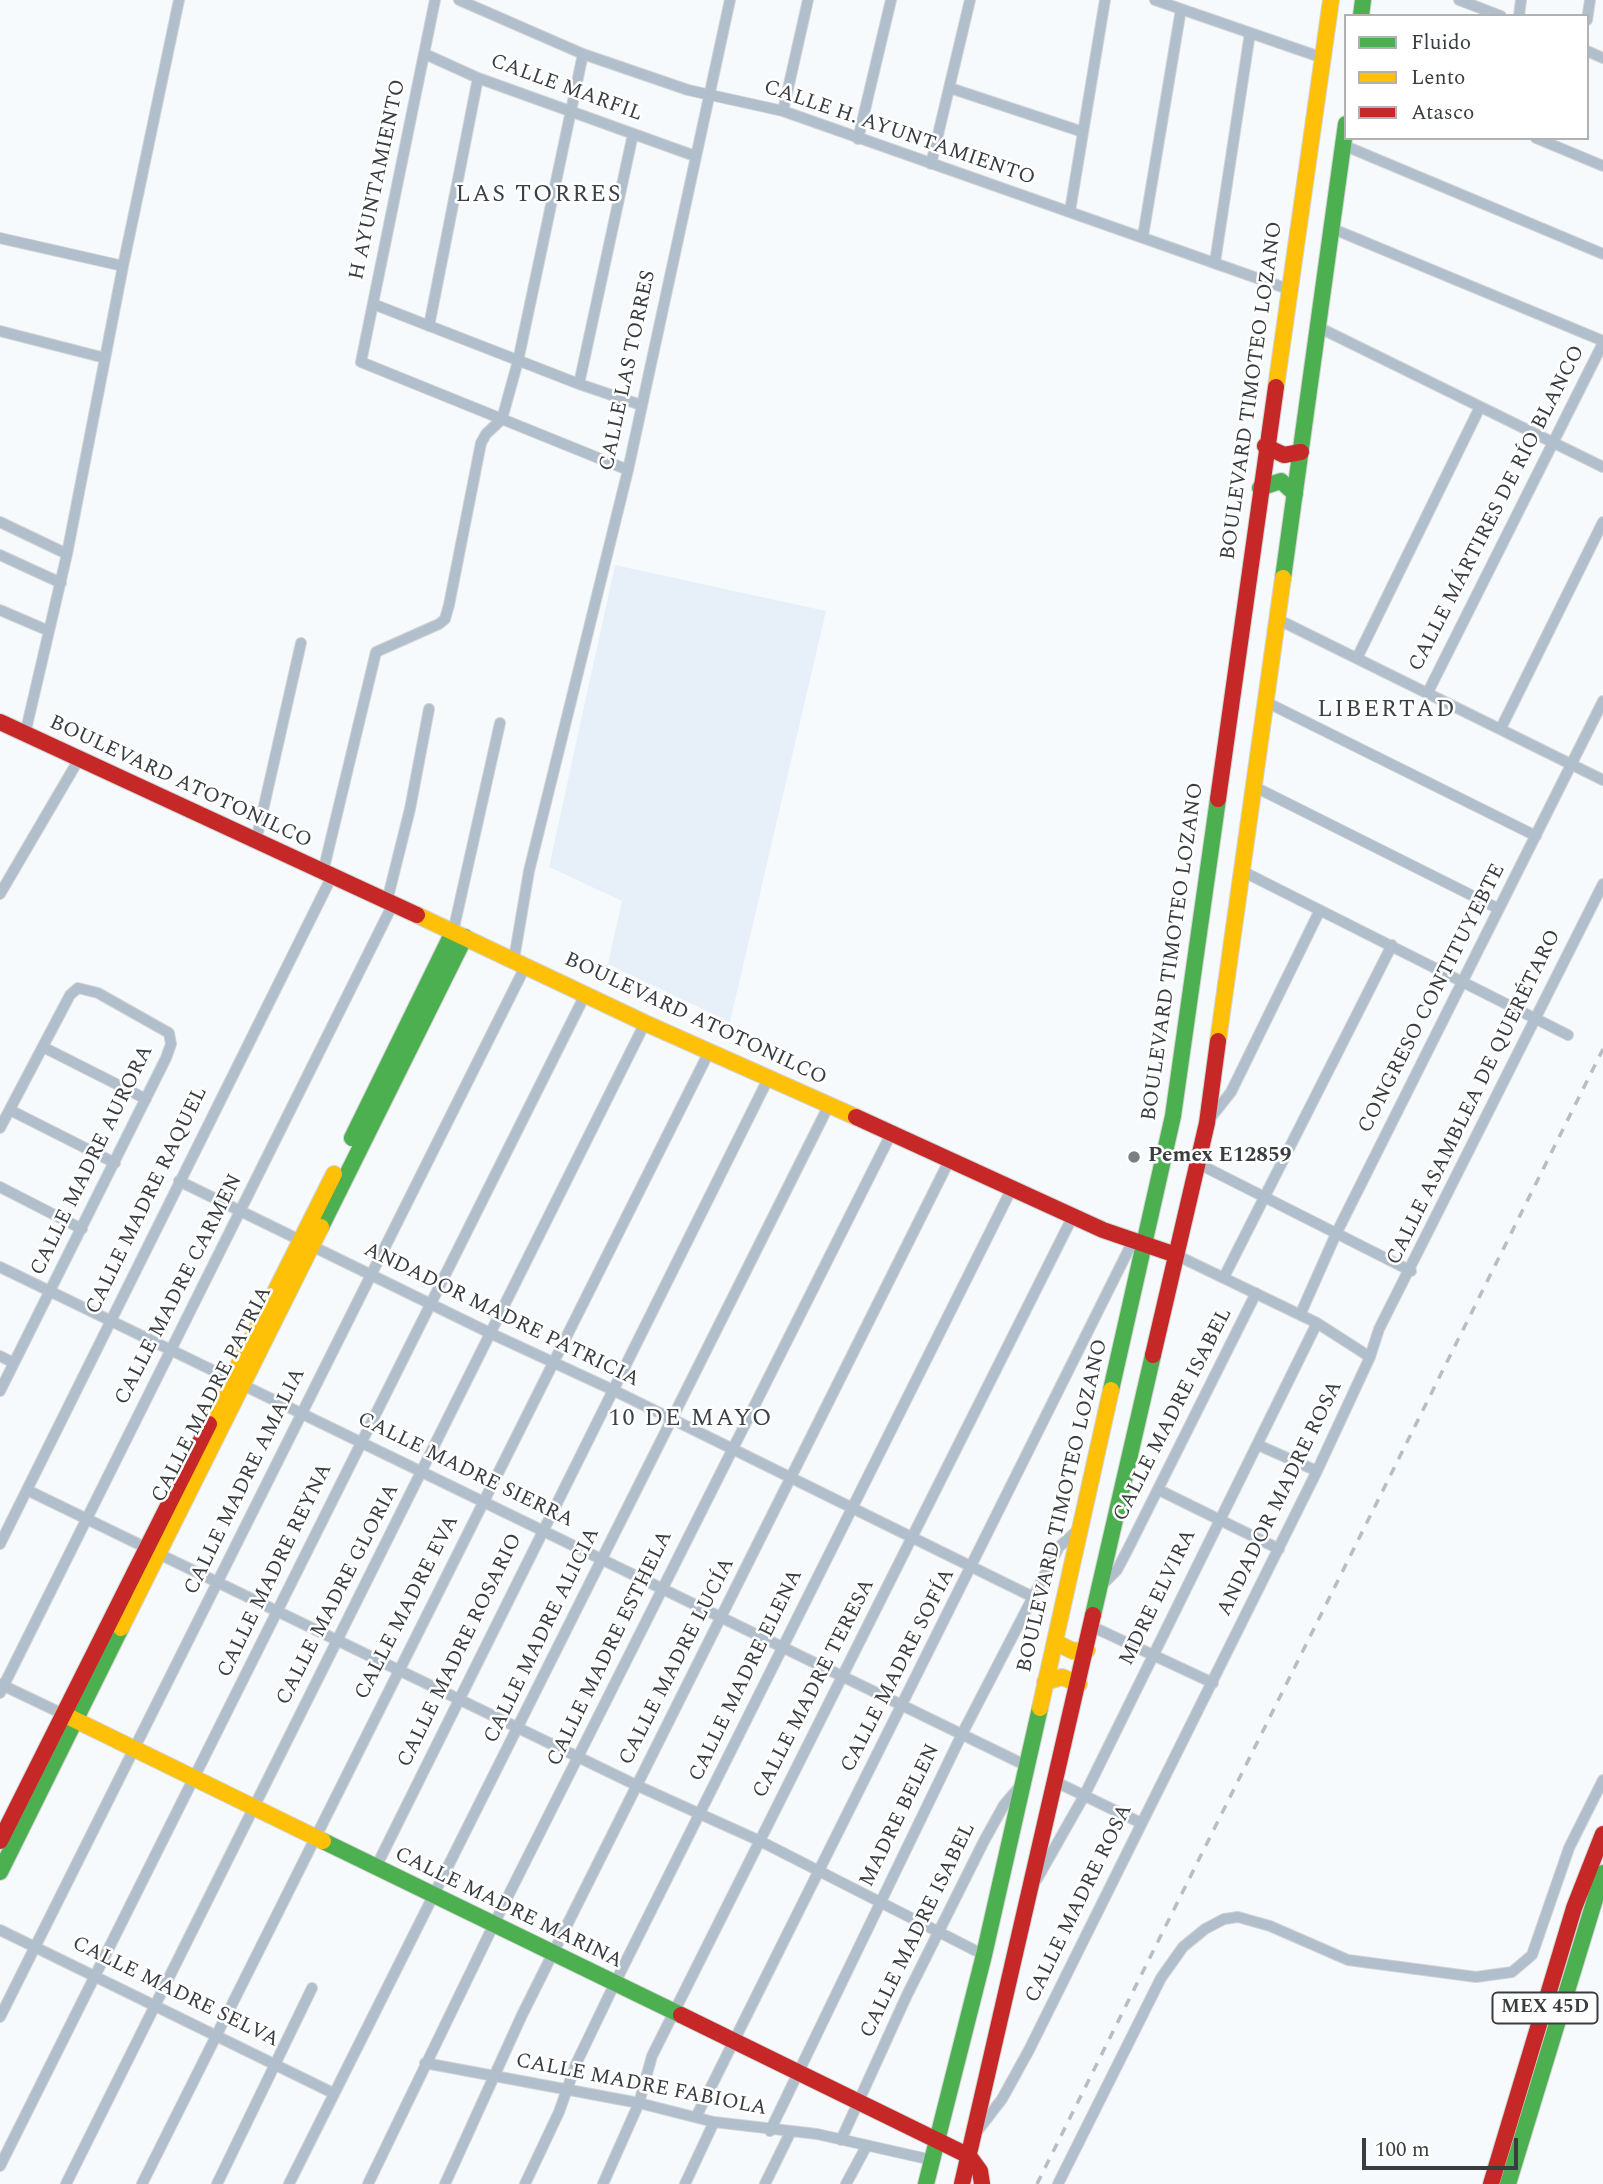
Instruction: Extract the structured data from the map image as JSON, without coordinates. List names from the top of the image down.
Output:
{
  "streets": {
    "main road": [
      "BOULEVARD TIMOTEO LOZANO",
      "BOULEVARD ATOTONILCO",
      "CALLE MADRE PATRIA",
      "CALLE MADRE MARINA",
      "MEX 45D"
    ],
    "street": [
      "CALLE MARFIL",
      "CALLE H. AYUNTAMIENTO",
      "H AYUNTAMIENTO",
      "CALLE LAS TORRES",
      "CALLE MÁRTIRES DE RÍO BLANCO",
      "CONGRESO CONTITUYEBTE",
      "CALLE ASAMBLEA DE QUERÉTARO",
      "CALLE MADRE AURORA",
      "CALLE MADRE RAQUEL",
      "CALLE MADRE CARMEN",
      "ANDADOR MADRE PATRICIA",
      "CALLE MADRE ISABEL",
      "CALLE MADRE SIERRA",
      "CALLE MADRE AMALIA",
      "ANDADOR MADRE ROSA",
      "CALLE MADRE REYNA",
      "CALLE MADRE GLORIA",
      "MDRE ELVIRA",
      "CALLE MADRE EVA",
      "CALLE MADRE ALICIA",
      "CALLE MADRE ESTHELA",
      "CALLE MADRE ROSARIO",
      "CALLE MADRE LUCÍA",
      "CALLE MADRE SOFÍA",
      "CALLE MADRE ELENA",
      "CALLE MADRE TERESA",
      "MADRE BELEN",
      "CALLE MADRE ROSA",
      "CALLE MADRE SELVA",
      "CALLE MADRE FABIOLA"
    ]
  },
  "crossings": [
    ["CALLE MARFIL", "H AYUNTAMIENTO"],
    ["CALLE MARFIL", "CALLE LAS TORRES"],
    ["CALLE H. AYUNTAMIENTO", "CALLE LAS TORRES"],
    ["CALLE H. AYUNTAMIENTO", "BOULEVARD TIMOTEO LOZANO"],
    ["H AYUNTAMIENTO", "CALLE MADRE RAQUEL"],
    ["CALLE LAS TORRES", "CALLE MADRE AMALIA"],
    ["BOULEVARD TIMOTEO LOZANO", "BOULEVARD ATOTONILCO"],
    ["BOULEVARD TIMOTEO LOZANO", "CALLE MADRE ISABEL"],
    ["BOULEVARD TIMOTEO LOZANO", "CALLE MADRE SIERRA"],
    ["BOULEVARD TIMOTEO LOZANO", "CALLE MADRE SOFÍA"],
    ["BOULEVARD TIMOTEO LOZANO", "MADRE BELEN"],
    ["BOULEVARD TIMOTEO LOZANO", "CALLE MADRE MARINA"],
    ["BOULEVARD TIMOTEO LOZANO", "CALLE MADRE FABIOLA"],
    ["BOULEVARD ATOTONILCO", "CONGRESO CONTITUYEBTE"],
    ["BOULEVARD ATOTONILCO", "CALLE MADRE RAQUEL"],
    ["BOULEVARD ATOTONILCO", "CALLE MADRE CARMEN"],
    ["BOULEVARD ATOTONILCO", "CALLE MADRE PATRIA"],
    ["BOULEVARD ATOTONILCO", "CALLE MADRE ISABEL"],
    ["BOULEVARD ATOTONILCO", "CALLE MADRE AMALIA"],
    ["BOULEVARD ATOTONILCO", "ANDADOR MADRE ROSA"],
    ["BOULEVARD ATOTONILCO", "CALLE MADRE REYNA"],
    ["BOULEVARD ATOTONILCO", "CALLE MADRE GLORIA"],
    ["BOULEVARD ATOTONILCO", "MDRE ELVIRA"],
    ["BOULEVARD ATOTONILCO", "CALLE MADRE EVA"],
    ["BOULEVARD ATOTONILCO", "CALLE MADRE ALICIA"],
    ["BOULEVARD ATOTONILCO", "CALLE MADRE ESTHELA"],
    ["BOULEVARD ATOTONILCO", "CALLE MADRE ROSARIO"],
    ["BOULEVARD ATOTONILCO", "CALLE MADRE LUCÍA"],
    ["BOULEVARD ATOTONILCO", "CALLE MADRE SOFÍA"],
    ["BOULEVARD ATOTONILCO", "CALLE MADRE ELENA"],
    ["BOULEVARD ATOTONILCO", "CALLE MADRE TERESA"],
    ["CALLE ASAMBLEA DE QUERÉTARO", "ANDADOR MADRE ROSA"],
    ["CALLE MADRE AURORA", "CALLE MADRE SIERRA"],
    ["CALLE MADRE RAQUEL", "ANDADOR MADRE PATRICIA"],
    ["CALLE MADRE RAQUEL", "CALLE MADRE SIERRA"],
    ["CALLE MADRE CARMEN", "ANDADOR MADRE PATRICIA"],
    ["CALLE MADRE CARMEN", "CALLE MADRE SIERRA"],
    ["CALLE MADRE CARMEN", "CALLE MADRE MARINA"],
    ["ANDADOR MADRE PATRICIA", "CALLE MADRE PATRIA"],
    ["ANDADOR MADRE PATRICIA", "CALLE MADRE AMALIA"],
    ["ANDADOR MADRE PATRICIA", "CALLE MADRE REYNA"],
    ["ANDADOR MADRE PATRICIA", "CALLE MADRE GLORIA"],
    ["ANDADOR MADRE PATRICIA", "CALLE MADRE EVA"],
    ["ANDADOR MADRE PATRICIA", "CALLE MADRE ALICIA"],
    ["ANDADOR MADRE PATRICIA", "CALLE MADRE ESTHELA"],
    ["ANDADOR MADRE PATRICIA", "CALLE MADRE ROSARIO"],
    ["ANDADOR MADRE PATRICIA", "CALLE MADRE LUCÍA"],
    ["ANDADOR MADRE PATRICIA", "CALLE MADRE SOFÍA"],
    ["ANDADOR MADRE PATRICIA", "CALLE MADRE ELENA"],
    ["ANDADOR MADRE PATRICIA", "CALLE MADRE TERESA"],
    ["ANDADOR MADRE PATRICIA", "MADRE BELEN"],
    ["CALLE MADRE PATRIA", "CALLE MADRE SIERRA"],
    ["CALLE MADRE PATRIA", "CALLE MADRE MARINA"],
    ["CALLE MADRE ISABEL", "CALLE MADRE MARINA"],
    ["CALLE MADRE ISABEL", "CALLE MADRE FABIOLA"],
    ["CALLE MADRE SIERRA", "CALLE MADRE AMALIA"],
    ["CALLE MADRE SIERRA", "CALLE MADRE REYNA"],
    ["CALLE MADRE SIERRA", "CALLE MADRE GLORIA"],
    ["CALLE MADRE SIERRA", "CALLE MADRE EVA"],
    ["CALLE MADRE SIERRA", "CALLE MADRE ALICIA"],
    ["CALLE MADRE SIERRA", "CALLE MADRE ESTHELA"],
    ["CALLE MADRE SIERRA", "CALLE MADRE ROSARIO"],
    ["CALLE MADRE SIERRA", "CALLE MADRE LUCÍA"],
    ["CALLE MADRE SIERRA", "CALLE MADRE SOFÍA"],
    ["CALLE MADRE SIERRA", "CALLE MADRE ELENA"],
    ["CALLE MADRE SIERRA", "CALLE MADRE TERESA"],
    ["CALLE MADRE SIERRA", "MADRE BELEN"],
    ["CALLE MADRE AMALIA", "CALLE MADRE MARINA"],
    ["CALLE MADRE AMALIA", "CALLE MADRE SELVA"],
    ["ANDADOR MADRE ROSA", "CALLE MADRE ROSA"],
    ["CALLE MADRE REYNA", "CALLE MADRE MARINA"],
    ["CALLE MADRE REYNA", "CALLE MADRE SELVA"],
    ["CALLE MADRE GLORIA", "CALLE MADRE MARINA"],
    ["CALLE MADRE GLORIA", "CALLE MADRE SELVA"],
    ["CALLE MADRE EVA", "CALLE MADRE MARINA"],
    ["CALLE MADRE EVA", "CALLE MADRE SELVA"],
    ["CALLE MADRE ALICIA", "CALLE MADRE MARINA"],
    ["CALLE MADRE ALICIA", "CALLE MADRE SELVA"],
    ["CALLE MADRE ESTHELA", "CALLE MADRE MARINA"],
    ["CALLE MADRE ESTHELA", "CALLE MADRE FABIOLA"],
    ["CALLE MADRE ROSARIO", "CALLE MADRE MARINA"],
    ["CALLE MADRE LUCÍA", "CALLE MADRE MARINA"],
    ["CALLE MADRE LUCÍA", "CALLE MADRE FABIOLA"],
    ["CALLE MADRE SOFÍA", "CALLE MADRE MARINA"],
    ["CALLE MADRE SOFÍA", "CALLE MADRE FABIOLA"],
    ["CALLE MADRE ELENA", "CALLE MADRE MARINA"],
    ["CALLE MADRE ELENA", "CALLE MADRE FABIOLA"],
    ["CALLE MADRE TERESA", "CALLE MADRE MARINA"],
    ["CALLE MADRE TERESA", "CALLE MADRE FABIOLA"],
    ["MADRE BELEN", "CALLE MADRE MARINA"],
    ["MADRE BELEN", "CALLE MADRE FABIOLA"]
  ],
  "districts": ["LAS TORRES", "LIBERTAD", "10 DE MAYO"],
  "places": ["Pemex E12859"],
  "legend": ["Fluido", "Lento", "Atasco"],
  "scale_bar": "100 m"
}
